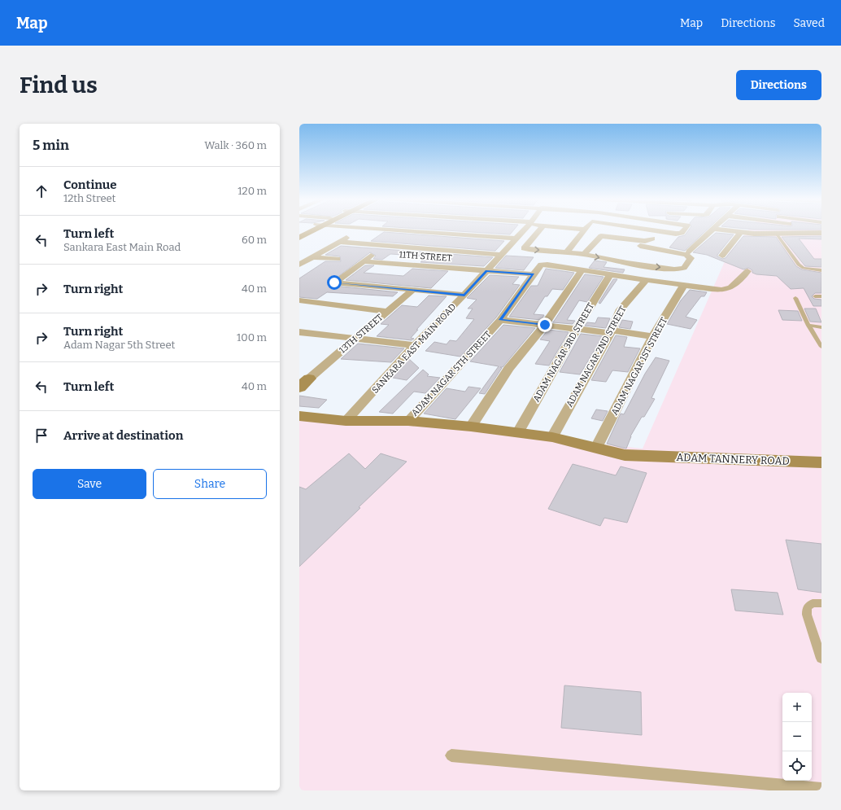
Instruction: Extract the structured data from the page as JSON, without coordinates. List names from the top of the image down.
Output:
{
  "streets": {
    "street": [
      "11TH STREET",
      "13TH STREET",
      "SANKARA EAST MAIN ROAD",
      "ADAM NAGAR 3RD STREET",
      "ADAM NAGAR 2ND STREET",
      "ADAM NAGAR 1ST STREET",
      "ADAM NAGAR 5TH STREET",
      "ADAM TANNERY ROAD"
    ]
  },
  "crossings": [
    ["11TH STREET", "SANKARA EAST MAIN ROAD"],
    ["11TH STREET", "ADAM NAGAR 5TH STREET"],
    ["SANKARA EAST MAIN ROAD", "ADAM TANNERY ROAD"],
    ["ADAM NAGAR 3RD STREET", "ADAM TANNERY ROAD"],
    ["ADAM NAGAR 2ND STREET", "ADAM TANNERY ROAD"],
    ["ADAM NAGAR 1ST STREET", "ADAM TANNERY ROAD"],
    ["ADAM NAGAR 5TH STREET", "ADAM TANNERY ROAD"]
  ],
  "page": {
    "header": "Map",
    "nav": ["Map", "Directions", "Saved"],
    "buttons": [
      "Directions",
      ["Save", "Share"]
    ],
    "title": "Find us",
    "heading": ["5 min", "Walk · 360 m"],
    "list": [
      ["Continue", "12th Street", "120 m"],
      ["Turn left", "Sankara East Main Road", "60 m"],
      ["Turn right", "40 m"],
      ["Turn right", "Adam Nagar 5th Street", "100 m"],
      ["Turn left", "40 m"],
      "Arrive at destination"
    ],
    "map_buttons": ["+", "−"]
  }
}
